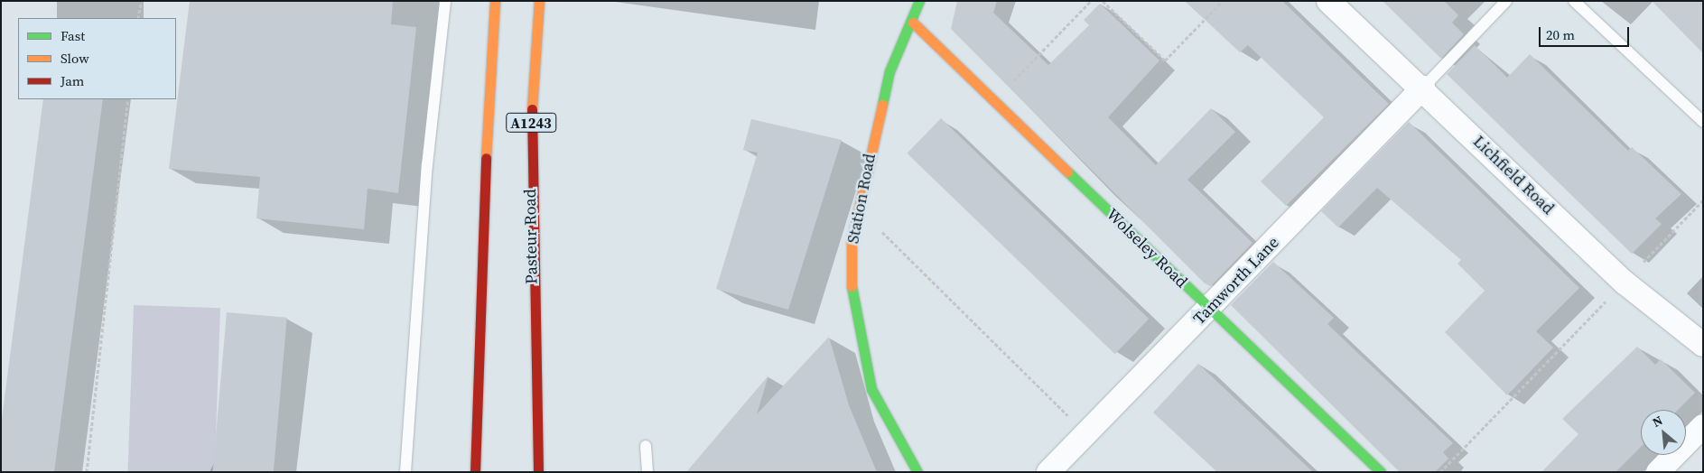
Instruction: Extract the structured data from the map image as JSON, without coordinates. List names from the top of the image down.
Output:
{
  "streets": {
    "street": [
      "A1243",
      "Lichfield Road",
      "Station Road",
      "Pasteur Road",
      "Wolseley Road",
      "Tamworth Lane"
    ]
  },
  "crossings": [
    ["Lichfield Road", "Tamworth Lane"],
    ["Station Road", "Wolseley Road"],
    ["Wolseley Road", "Tamworth Lane"]
  ],
  "legend": ["Fast", "Slow", "Jam"],
  "scale_bar": "20 m",
  "north": "top left"
}
